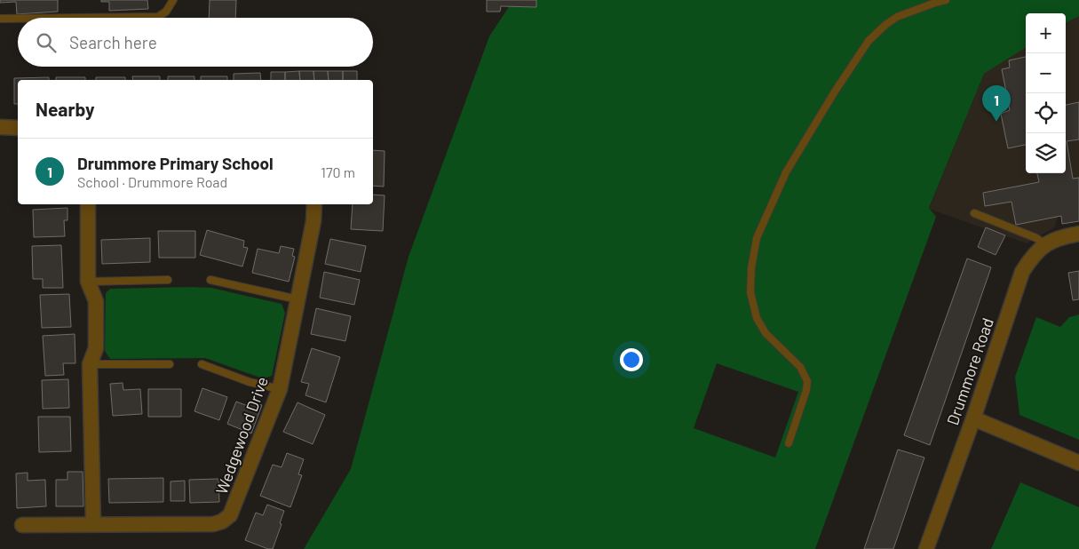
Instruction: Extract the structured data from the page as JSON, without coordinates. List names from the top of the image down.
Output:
{
  "streets": {
    "street": ["Drummore Road", "Wedgewood Drive"]
  },
  "page": {
    "map_buttons": ["+", "−"],
    "search": "Search here",
    "heading": "Nearby",
    "pins": "1",
    "list": [
      {
        "mark": "1",
        "name": "Drummore Primary School",
        "note": "School · Drummore Road",
        "value": "170 m"
      }
    ]
  }
}
